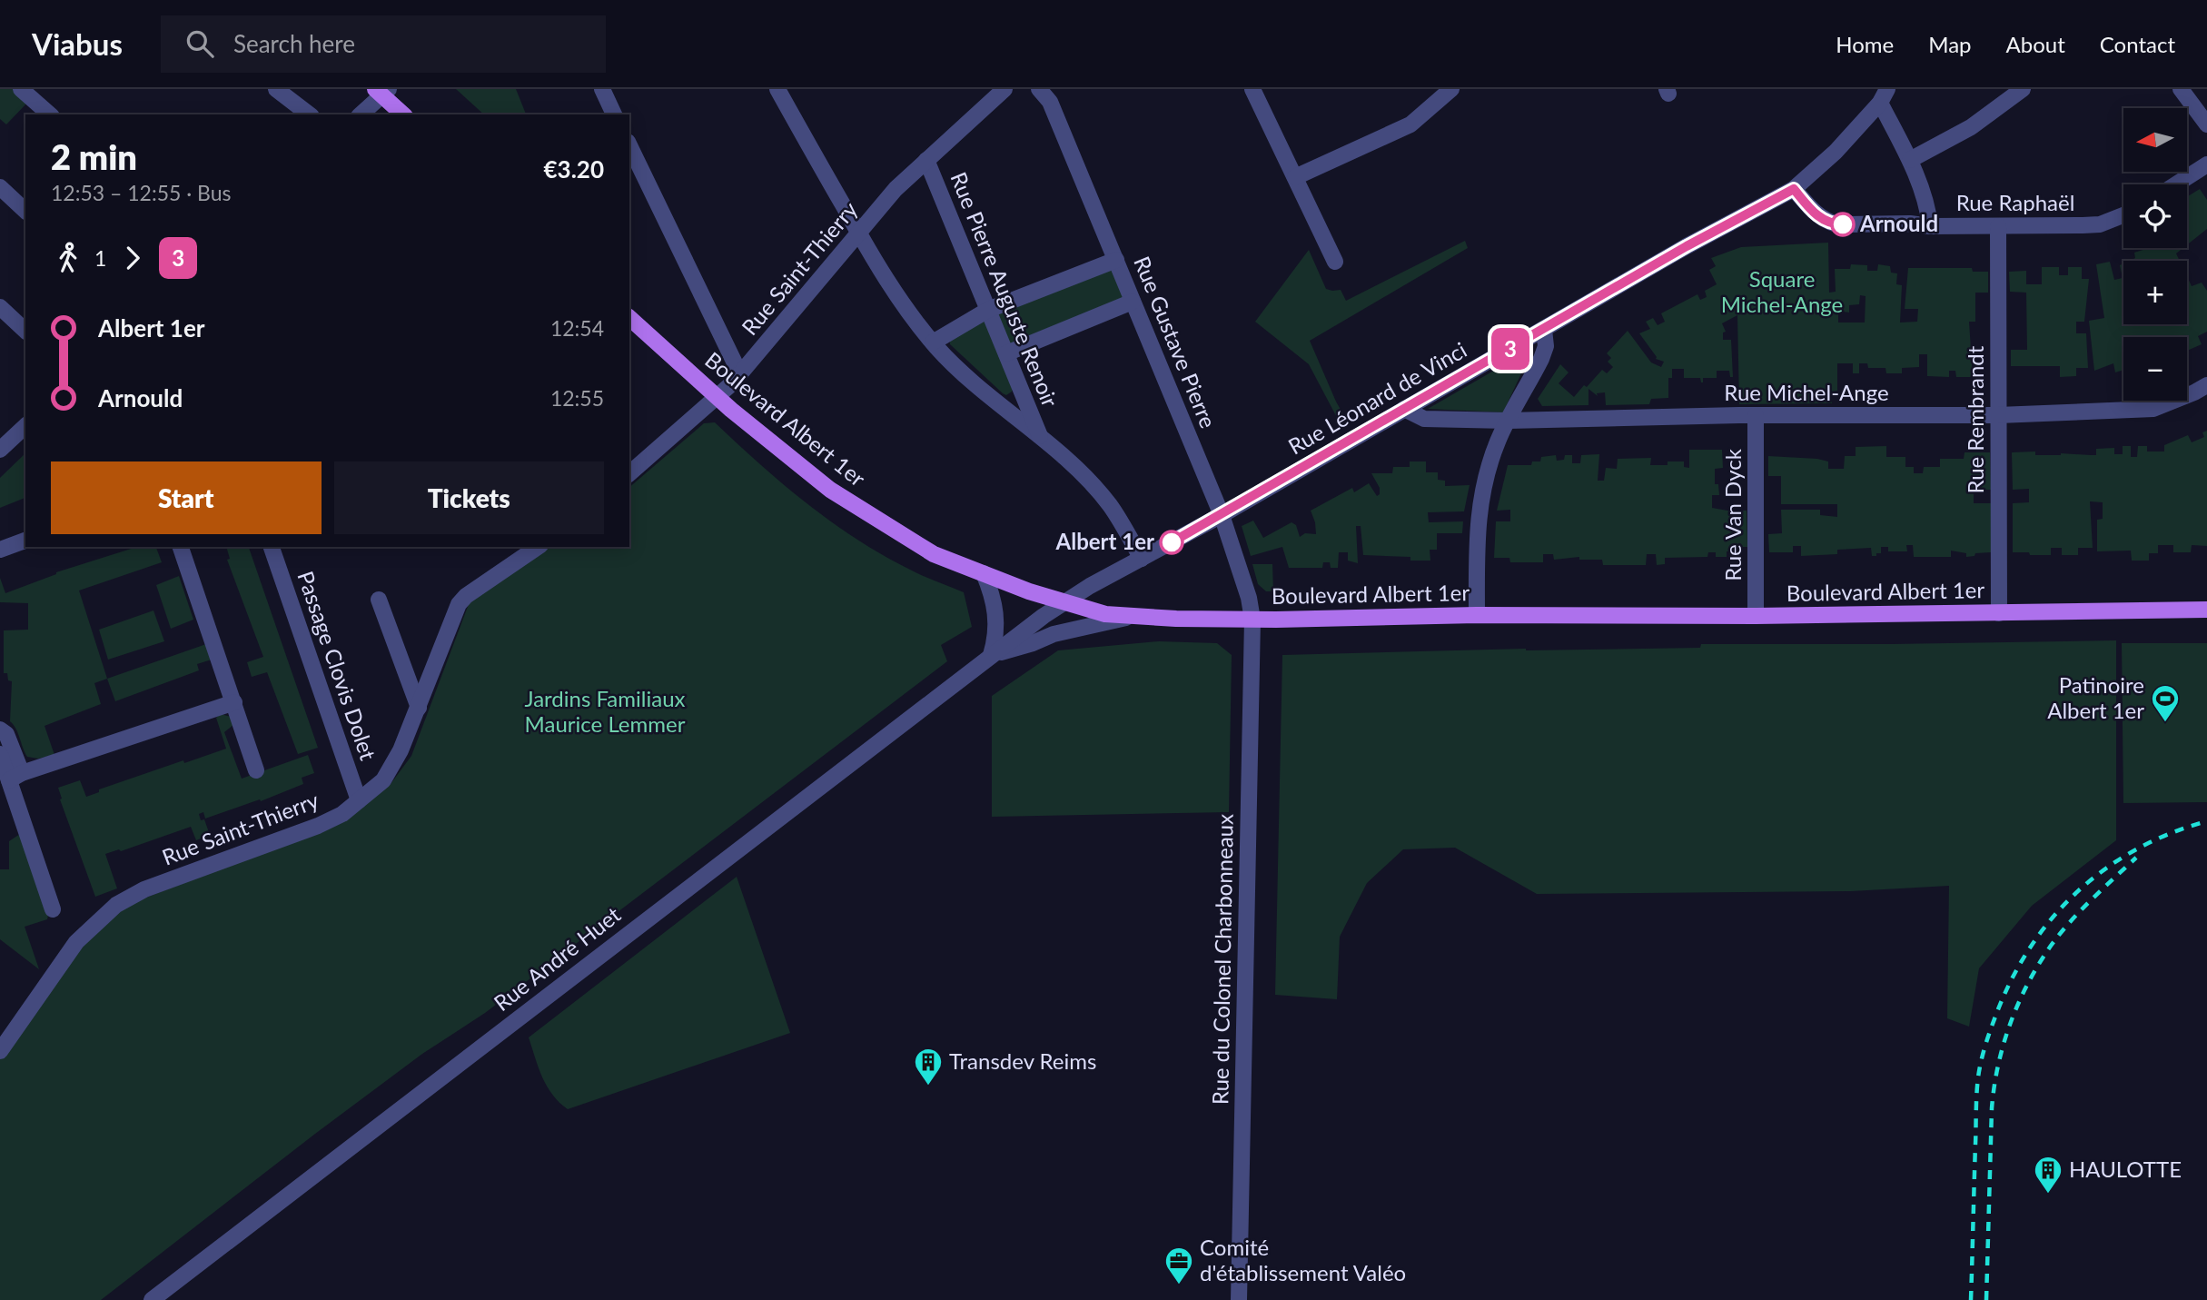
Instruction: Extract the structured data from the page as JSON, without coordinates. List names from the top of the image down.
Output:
{
  "streets": {
    "main road": ["Boulevard Albert 1er"],
    "street": [
      "Rue Raphaël",
      "Rue Saint-Thierry",
      "Rue Pierre Auguste Renoir",
      "Rue Gustave Pierre",
      "Rue Michel-Ange",
      "Rue Léonard de Vinci",
      "Rue Rembrandt",
      "Rue Van Dyck",
      "Passage Clovis Dolet",
      "Rue André Huet",
      "Rue du Colonel Charbonneaux"
    ]
  },
  "crossings": [
    ["Rue Raphaël", "Rue Léonard de Vinci"],
    ["Rue Raphaël", "Rue Rembrandt"],
    ["Rue Saint-Thierry", "Rue Pierre Auguste Renoir"],
    ["Rue Saint-Thierry", "Boulevard Albert 1er"],
    ["Rue Saint-Thierry", "Passage Clovis Dolet"],
    ["Rue Gustave Pierre", "Rue Léonard de Vinci"],
    ["Rue Gustave Pierre", "Boulevard Albert 1er"],
    ["Rue Gustave Pierre", "Rue du Colonel Charbonneaux"],
    ["Rue Michel-Ange", "Rue Léonard de Vinci"],
    ["Rue Michel-Ange", "Rue Rembrandt"],
    ["Rue Michel-Ange", "Rue Van Dyck"],
    ["Rue Léonard de Vinci", "Boulevard Albert 1er"],
    ["Rue Léonard de Vinci", "Rue André Huet"],
    ["Boulevard Albert 1er", "Rue Rembrandt"],
    ["Boulevard Albert 1er", "Rue Van Dyck"],
    ["Boulevard Albert 1er", "Rue André Huet"],
    ["Boulevard Albert 1er", "Rue du Colonel Charbonneaux"]
  ],
  "parks": ["Square Michel-Ange", "Jardins Familiaux Maurice Lemmer"],
  "places": {
    "other": ["Arnould", "Albert 1er"],
    "sports": ["Patinoire Albert 1er"],
    "building": ["Transdev Reims", "HAULOTTE"],
    "office": ["Comité d'établissement Valéo"]
  },
  "lines": ["bus line 3"],
  "north": "left",
  "page": {
    "header": "Viabus",
    "search": "Search here",
    "nav": [
      "Home",
      "Map",
      "About",
      "Contact"
    ],
    "on_map": "3",
    "map_buttons": ["+", "−"],
    "heading": ["2 min", "12:53 – 12:55 · Bus", "€3.20"],
    "legs": ["1", "3"],
    "list": [
      {
        "name": "Albert 1er",
        "value": "12:54"
      },
      {
        "name": "Arnould",
        "value": "12:55"
      }
    ],
    "buttons": ["Start", "Tickets"]
  }
}
